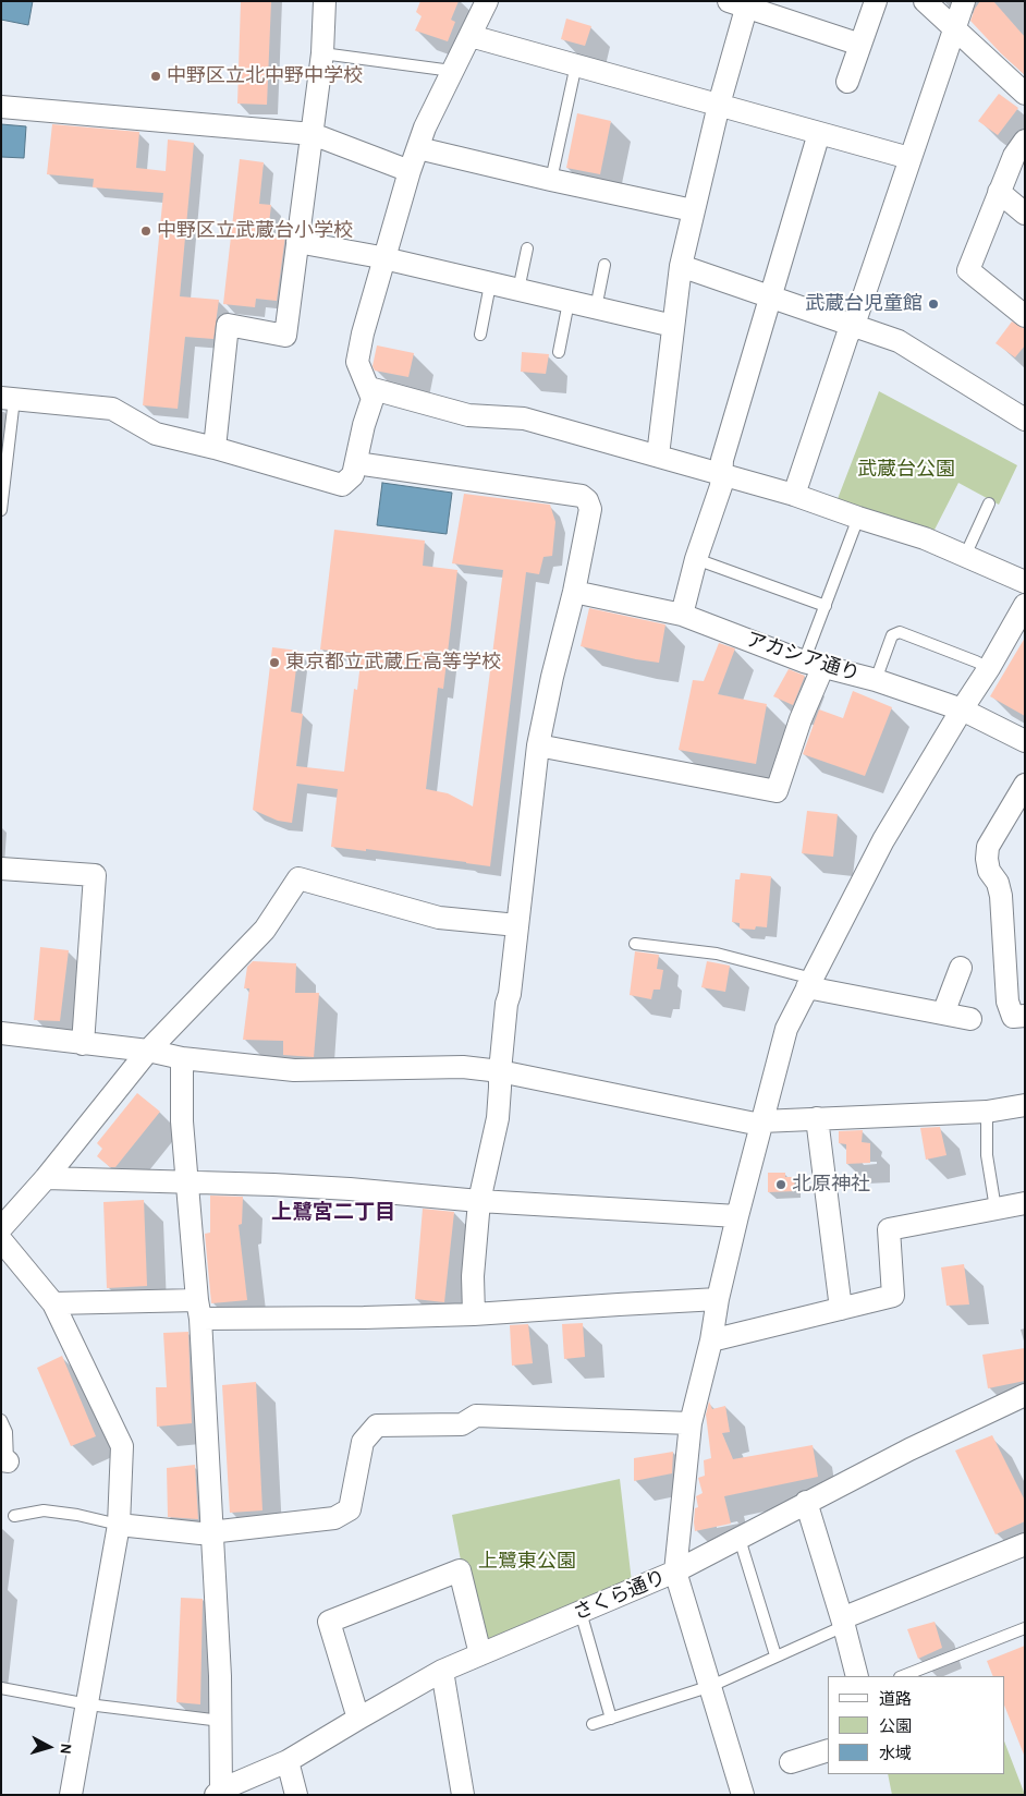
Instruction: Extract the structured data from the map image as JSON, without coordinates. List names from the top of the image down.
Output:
{
  "streets": {
    "street": ["アカシア通り", "さくら通り"]
  },
  "districts": ["上鷺宮二丁目"],
  "parks": ["武蔵台公園", "上鷺東公園"],
  "places": [
    "中野区立北中野中学校",
    "中野区立武蔵台小学校",
    "武蔵台児童館",
    "東京都立武蔵丘高等学校",
    "北原神社"
  ],
  "legend": ["道路", "公園", "水域"],
  "north": "right"
}
